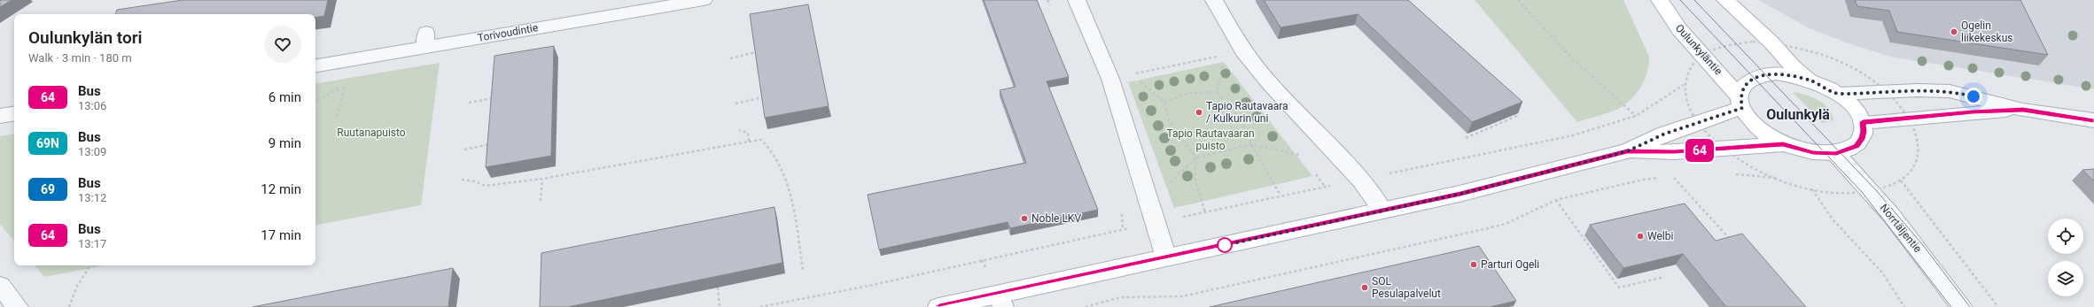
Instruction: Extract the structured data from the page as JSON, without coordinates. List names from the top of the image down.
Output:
{
  "streets": {
    "main road": ["Oulunkyläntie"],
    "street": ["Torivoudintie", "Norrtäljentie"]
  },
  "districts": ["Oulunkylä"],
  "parks": ["Ruutanapuisto", "Tapio Rautavaaran puisto"],
  "places": [
    "Ogelin liikekeskus",
    "Tapio Rautavaara / Kulkurin uni",
    "Noble LKV",
    "Welbi",
    "Parturi Ogeli",
    "SOL Pesulapalvelut"
  ],
  "lines": ["bus line 64"],
  "page": {
    "on_map": "64",
    "heading": ["Oulunkylän tori", "Walk · 3 min · 180 m"],
    "list": [
      {
        "mark": "64",
        "name": "Bus",
        "note": "13:06",
        "value": "6 min"
      },
      {
        "mark": "69N",
        "name": "Bus",
        "note": "13:09",
        "value": "9 min"
      },
      {
        "mark": "69",
        "name": "Bus",
        "note": "13:12",
        "value": "12 min"
      },
      {
        "mark": "64",
        "name": "Bus",
        "note": "13:17",
        "value": "17 min"
      }
    ]
  }
}
